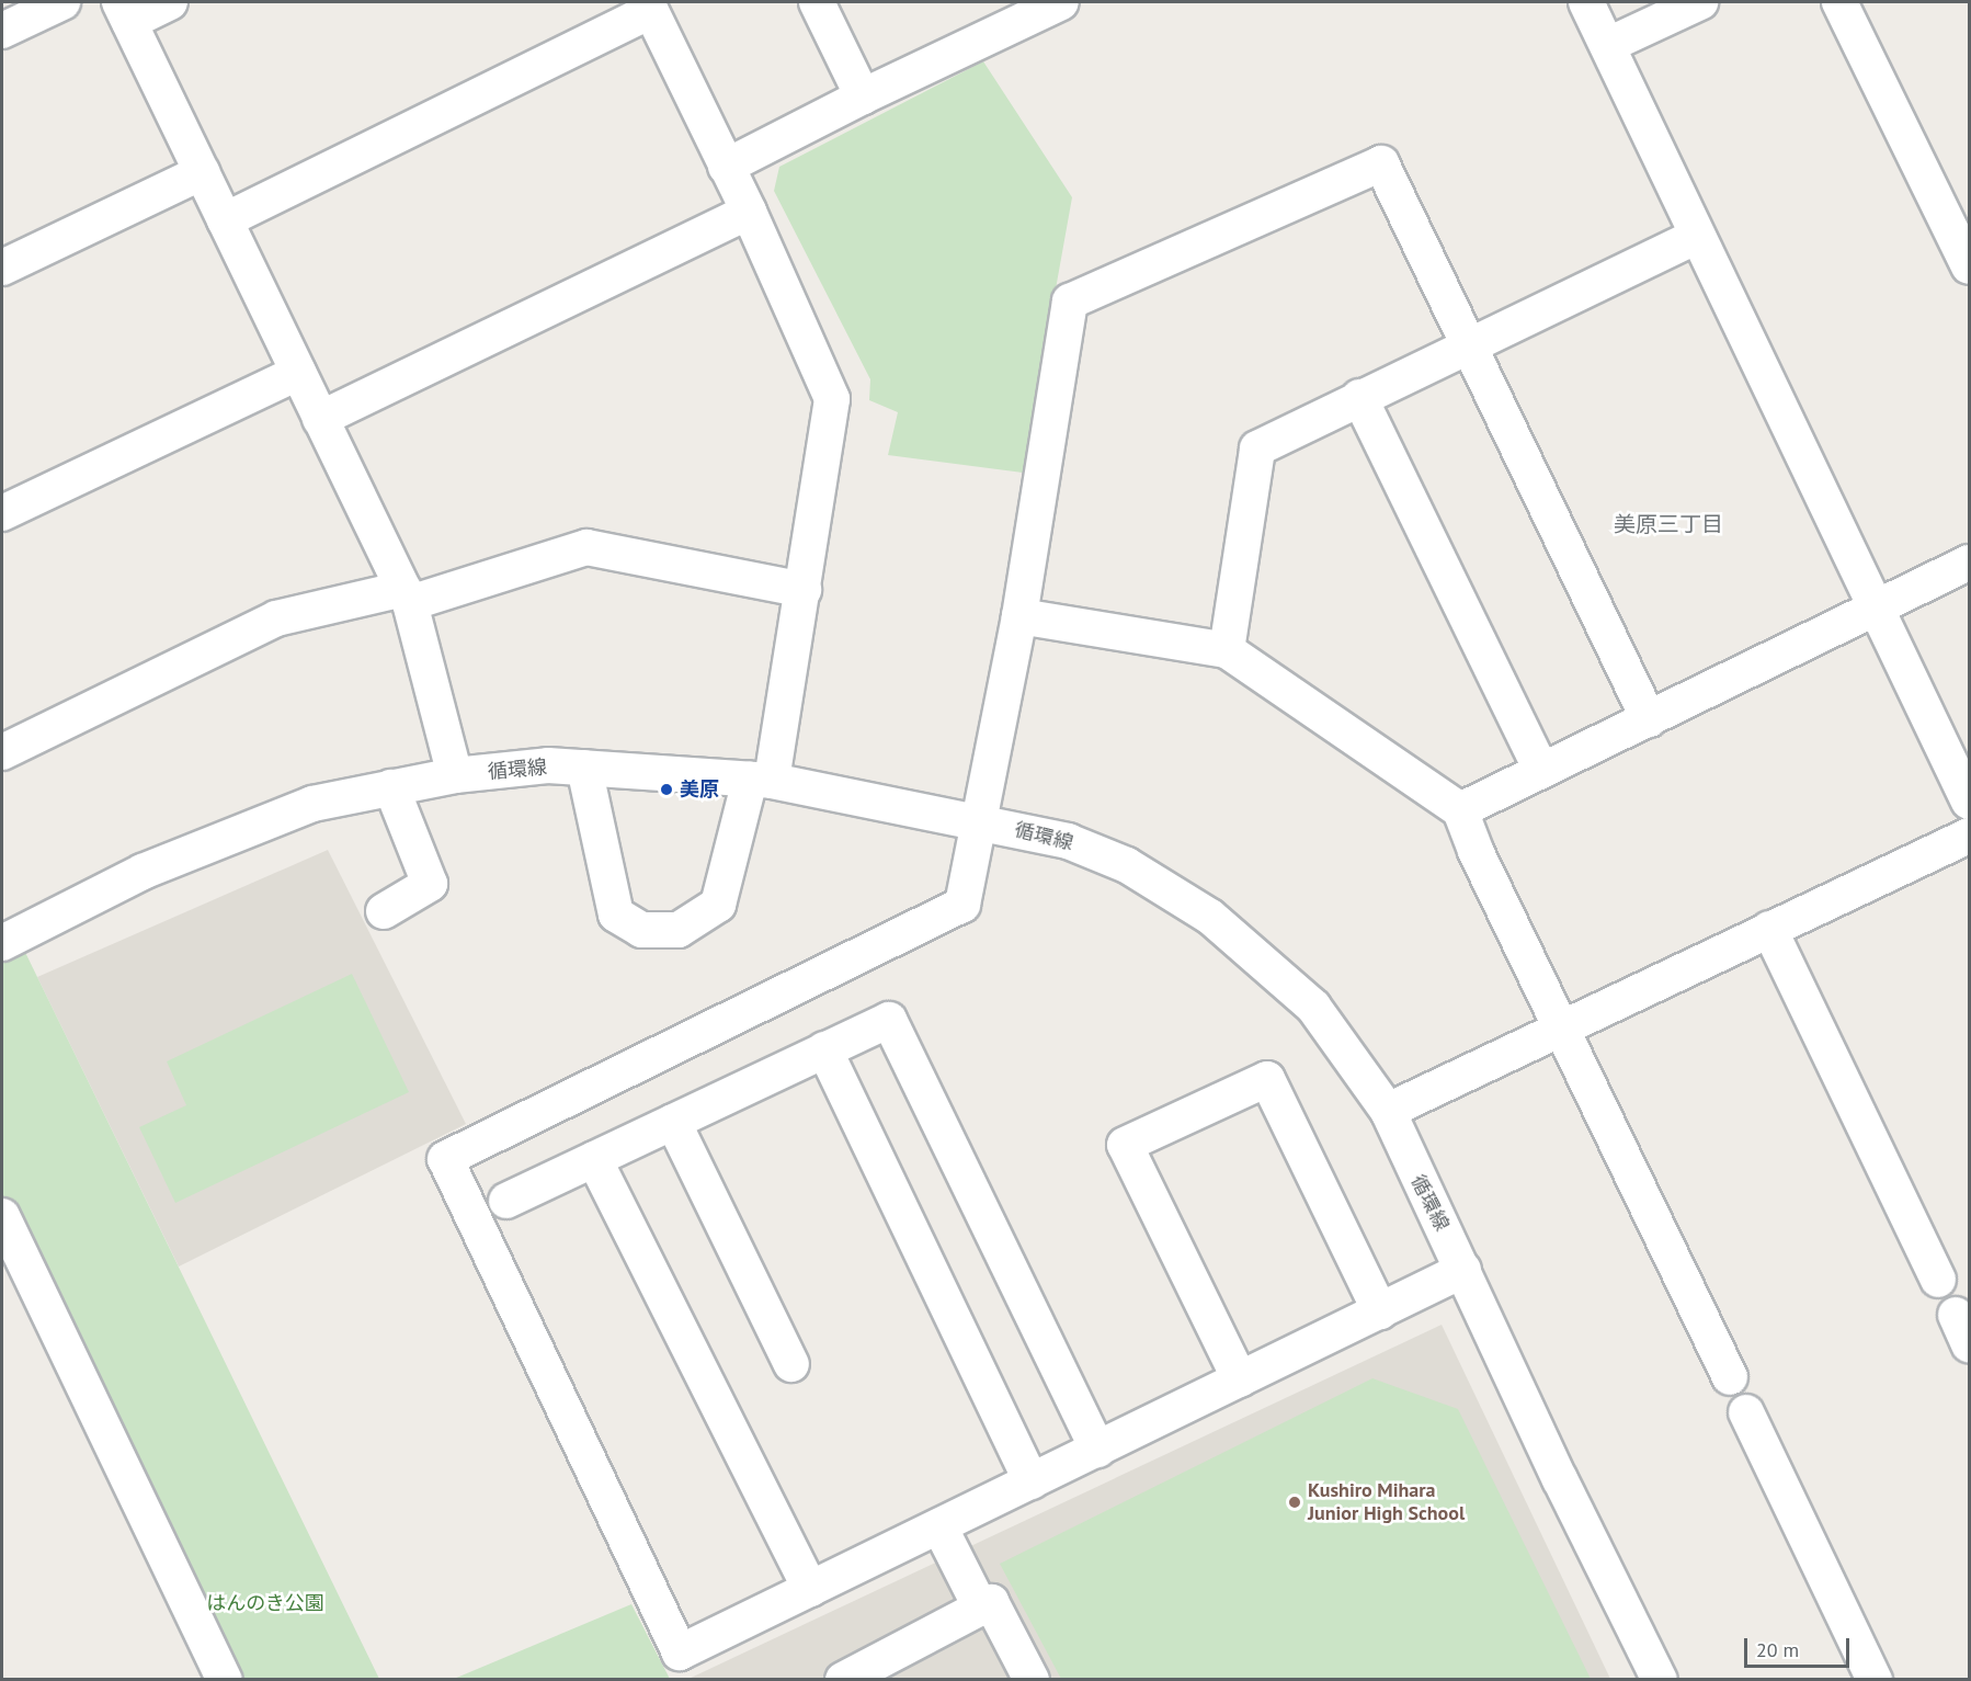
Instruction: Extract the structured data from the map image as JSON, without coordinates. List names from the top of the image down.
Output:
{
  "streets": {
    "street": ["循環線"]
  },
  "districts": ["美原三丁目"],
  "parks": ["はんのき公園"],
  "places": ["美原", "Kushiro Mihara Junior High School"],
  "scale_bar": "20 m"
}
